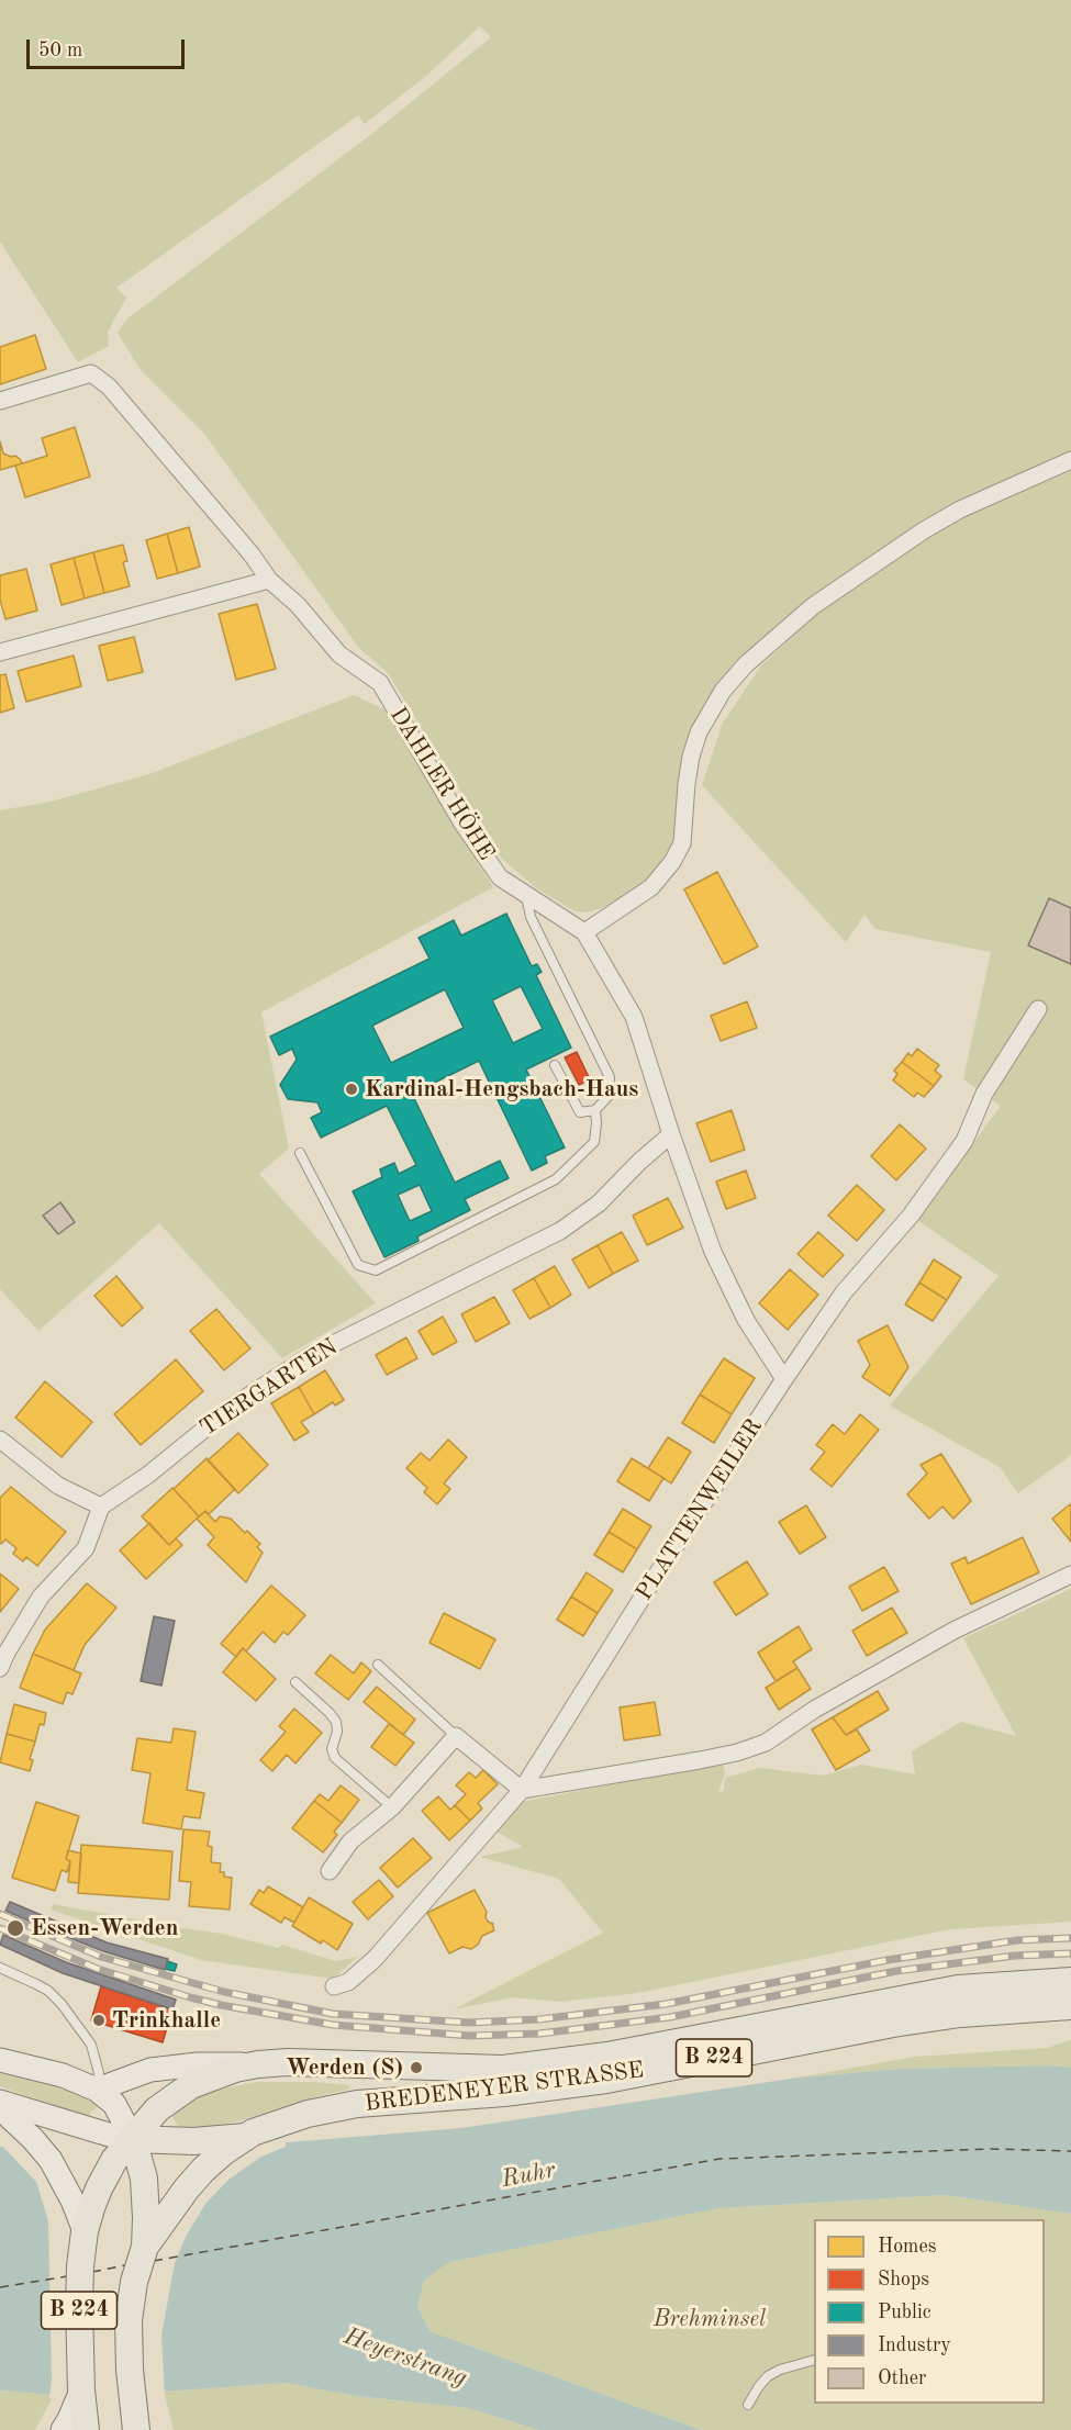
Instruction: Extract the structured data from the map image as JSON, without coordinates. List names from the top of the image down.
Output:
{
  "streets": {
    "main road": ["B 224", "BREDENEYER STRASSE"],
    "street": ["DAHLER HÖHE", "TIERGARTEN", "PLATTENWEILER"]
  },
  "crossings": [
    ["DAHLER HÖHE", "TIERGARTEN"],
    ["DAHLER HÖHE", "PLATTENWEILER"],
    ["B 224", "BREDENEYER STRASSE"]
  ],
  "water": ["Ruhr", "Heyerstrang"],
  "parks": ["Brehminsel"],
  "places": [
    "Kardinal-Hengsbach-Haus",
    "Essen-Werden",
    "Trinkhalle",
    "Werden (S)"
  ],
  "legend": [
    "Homes",
    "Shops",
    "Public",
    "Industry",
    "Other"
  ],
  "scale_bar": "50 m"
}
